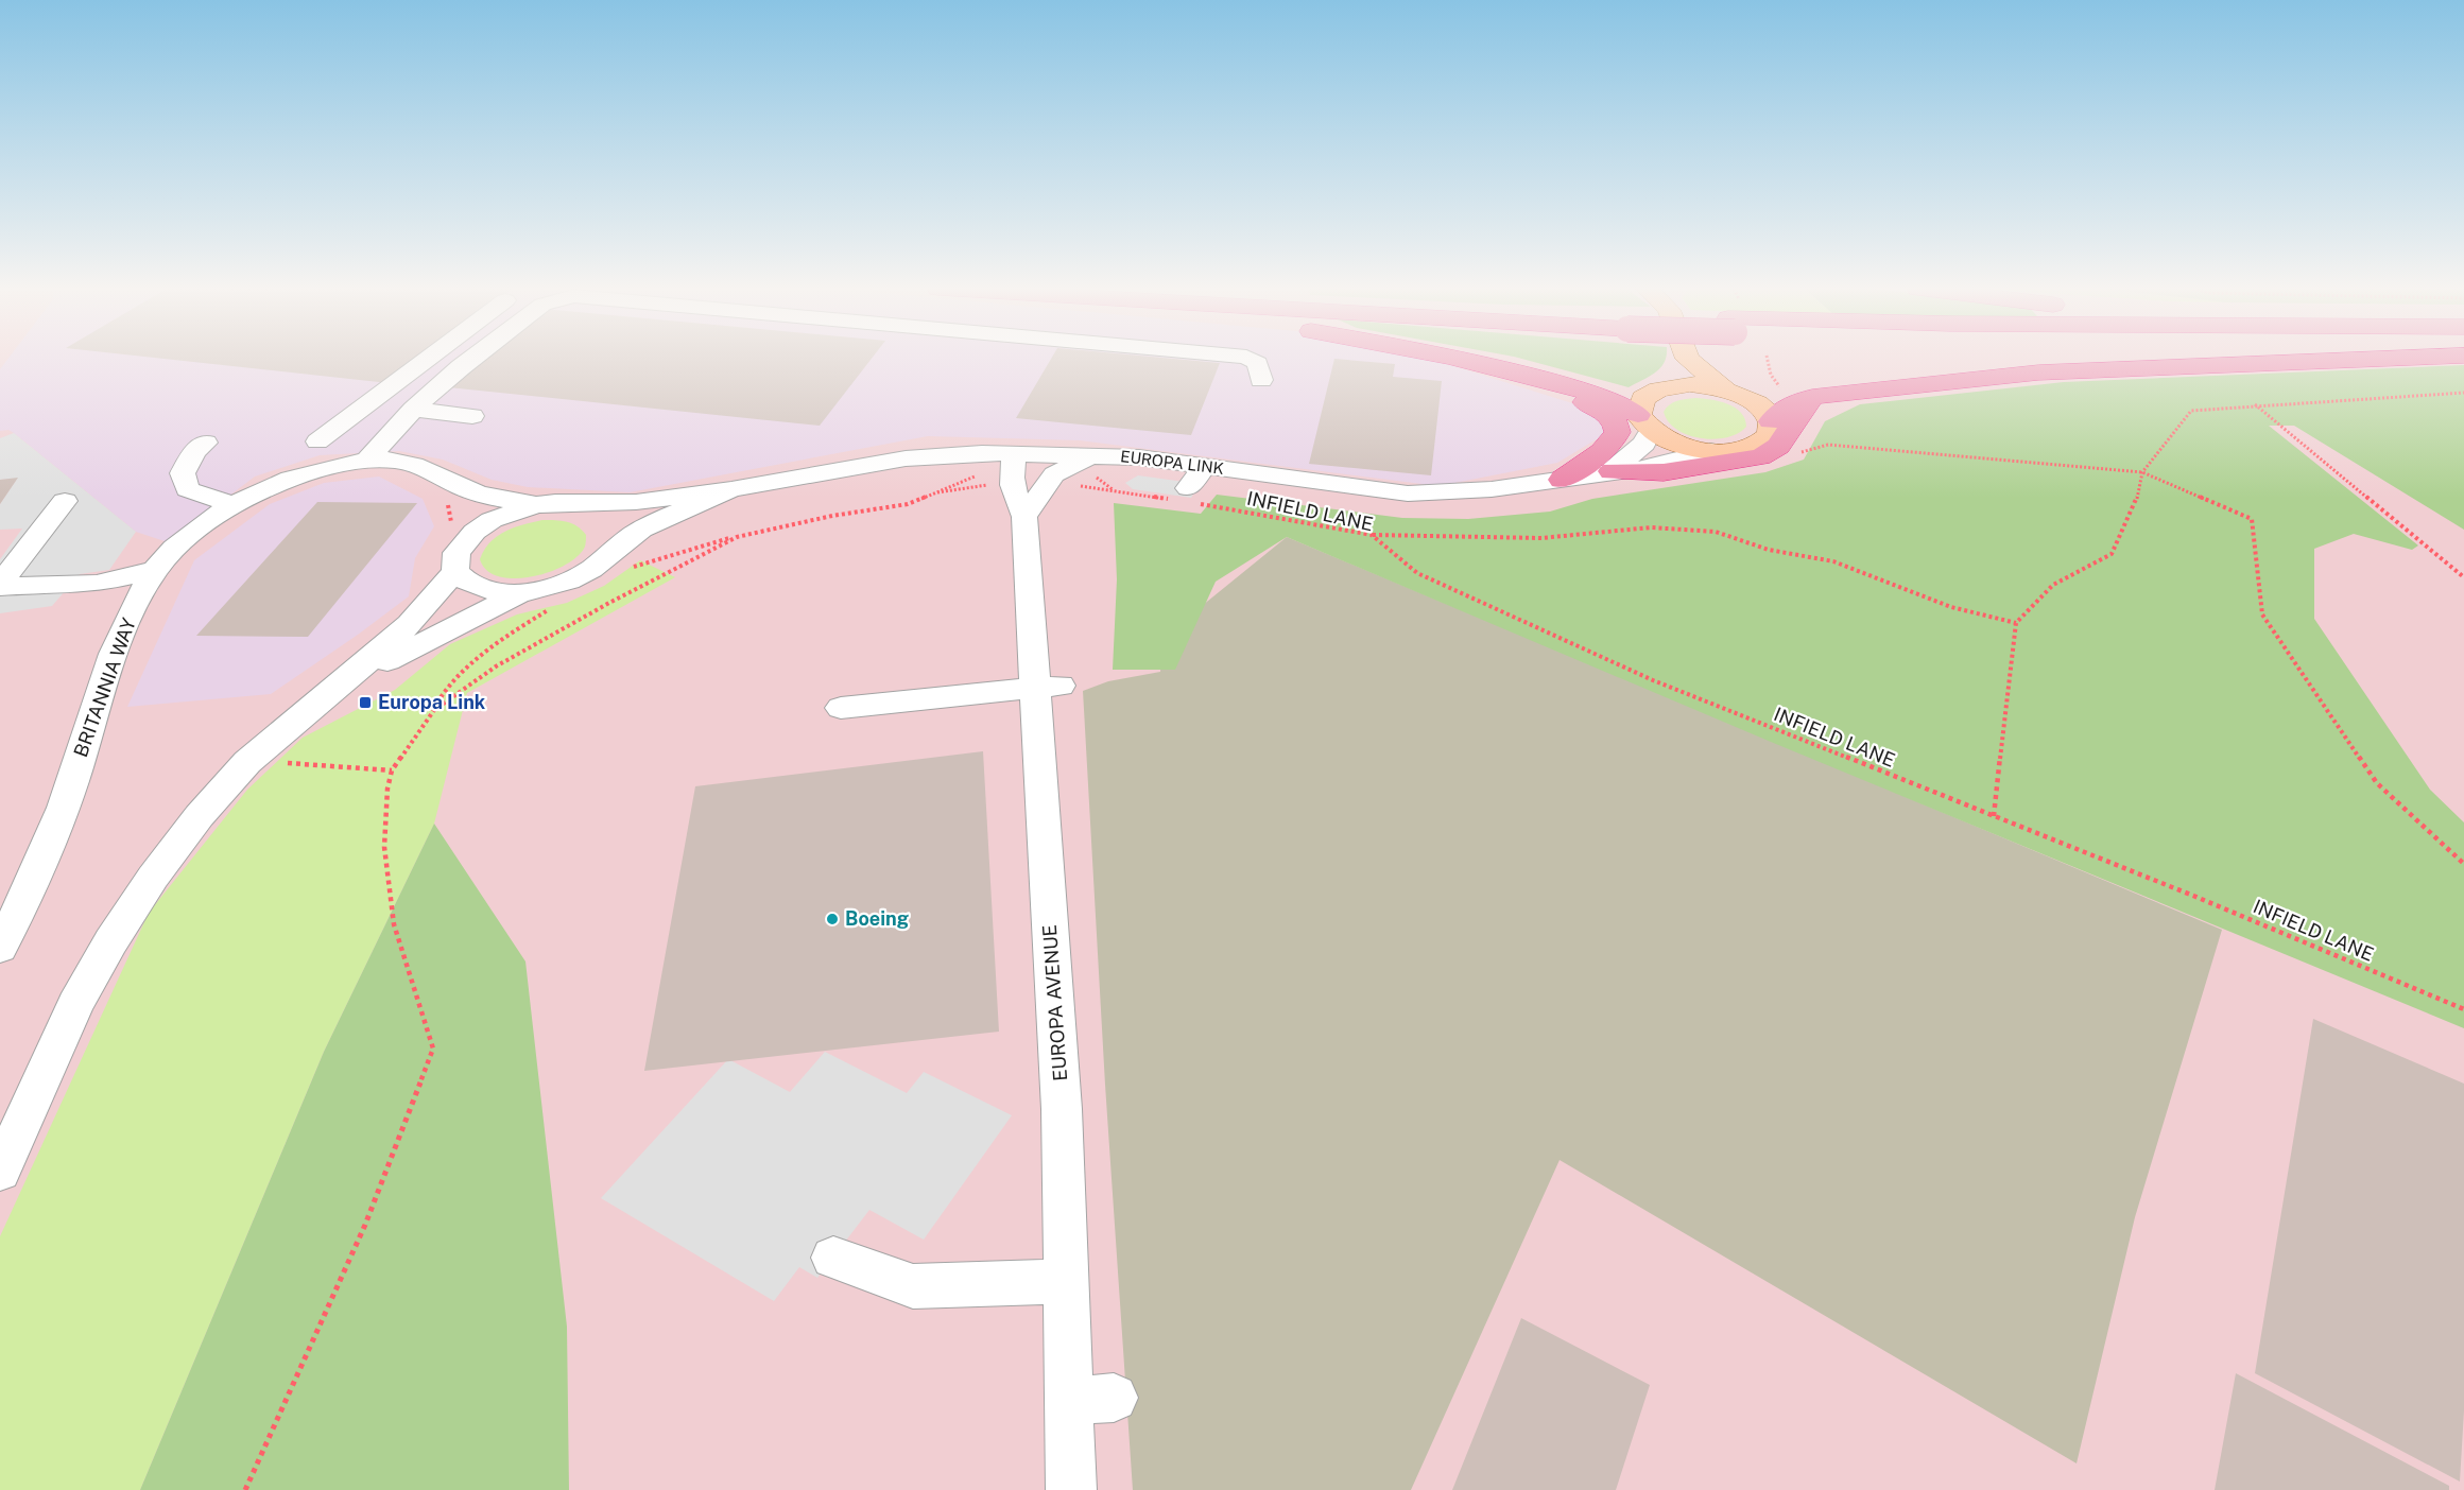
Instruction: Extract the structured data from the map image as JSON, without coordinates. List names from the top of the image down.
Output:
{
  "streets": {
    "street": ["EUROPA LINK", "BRITANNIA WAY", "EUROPA AVENUE"],
    "path": ["INFIELD LANE"]
  },
  "crossings": [
    ["EUROPA LINK", "BRITANNIA WAY"],
    ["EUROPA LINK", "EUROPA AVENUE"]
  ],
  "places": {
    "transit": ["Europa Link"],
    "other": ["Boeing"]
  }
}
